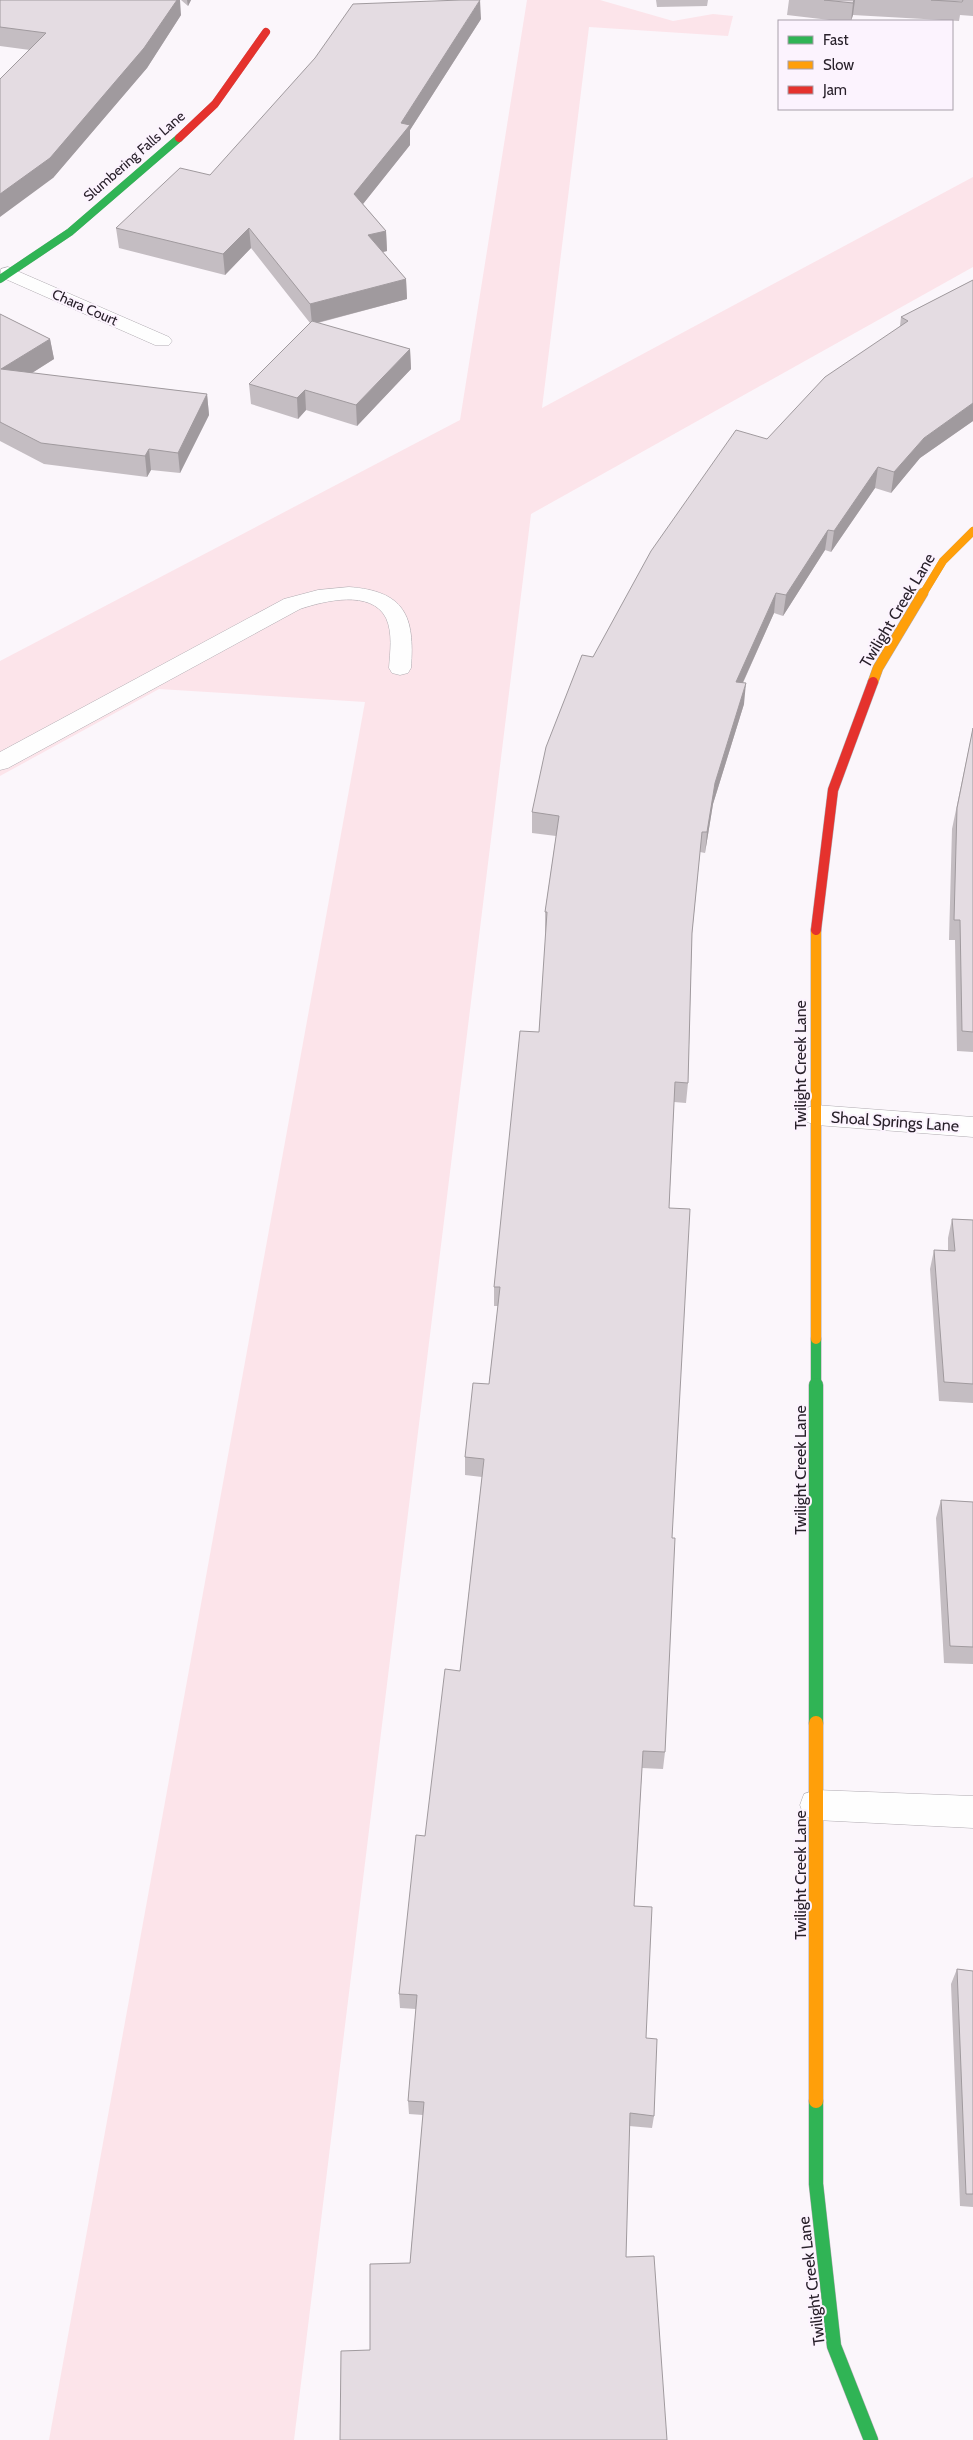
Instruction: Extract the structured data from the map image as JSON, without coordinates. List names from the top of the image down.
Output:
{
  "streets": {
    "street": [
      "Slumbering Falls Lane",
      "Chara Court",
      "Twilight Creek Lane",
      "Shoal Springs Lane"
    ]
  },
  "crossings": [
    ["Slumbering Falls Lane", "Chara Court"],
    ["Twilight Creek Lane", "Shoal Springs Lane"]
  ],
  "legend": ["Fast", "Slow", "Jam"]
}
